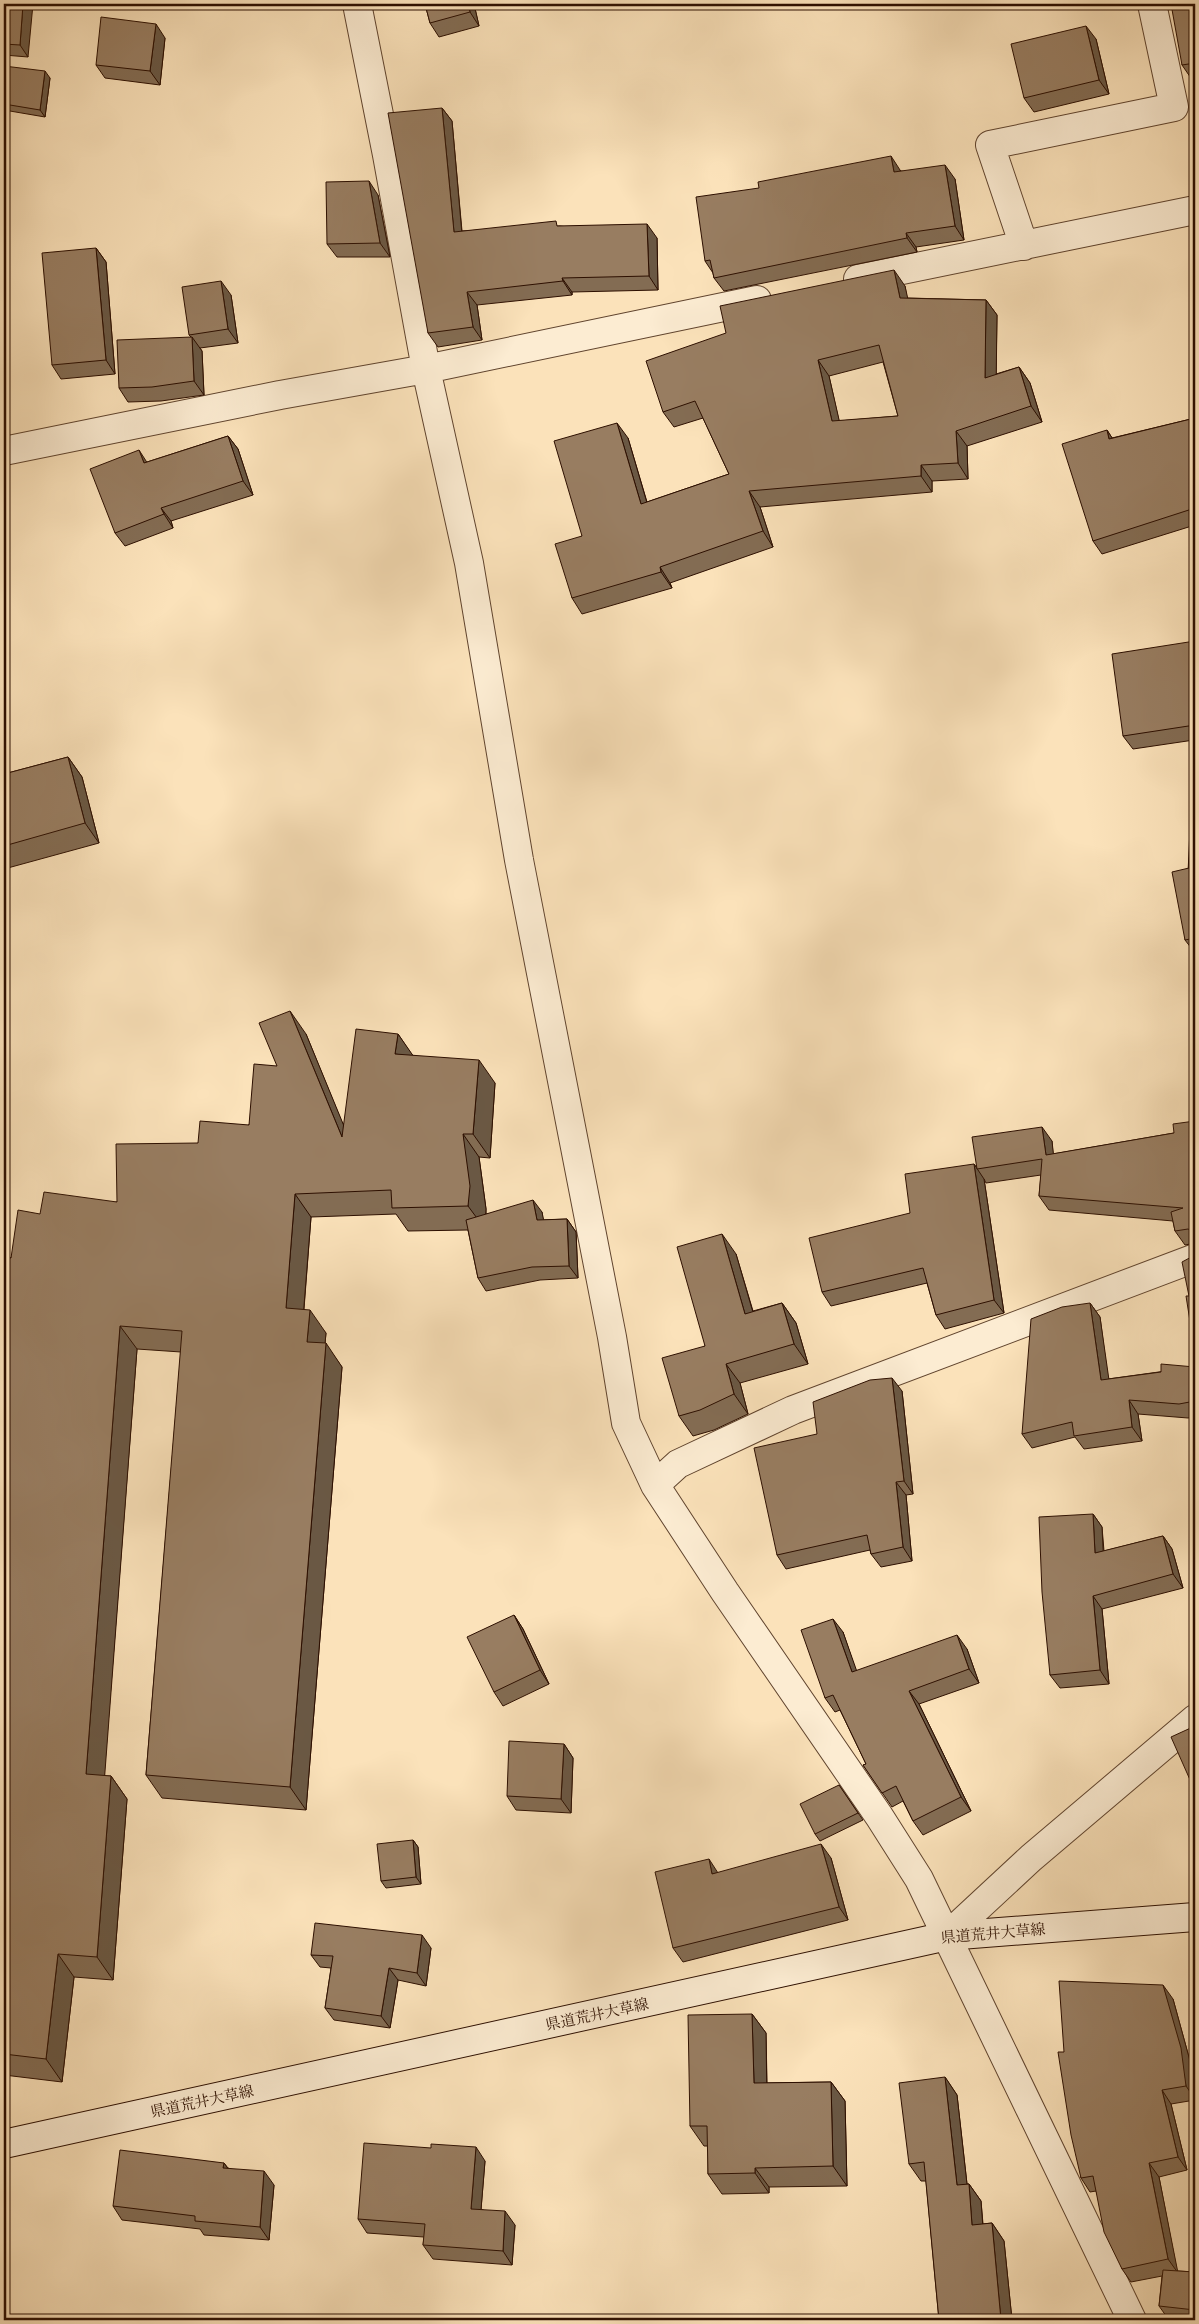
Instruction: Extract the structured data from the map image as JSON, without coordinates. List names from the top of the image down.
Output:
{
  "streets": {
    "street": ["県道荒井大草線"]
  }
}
